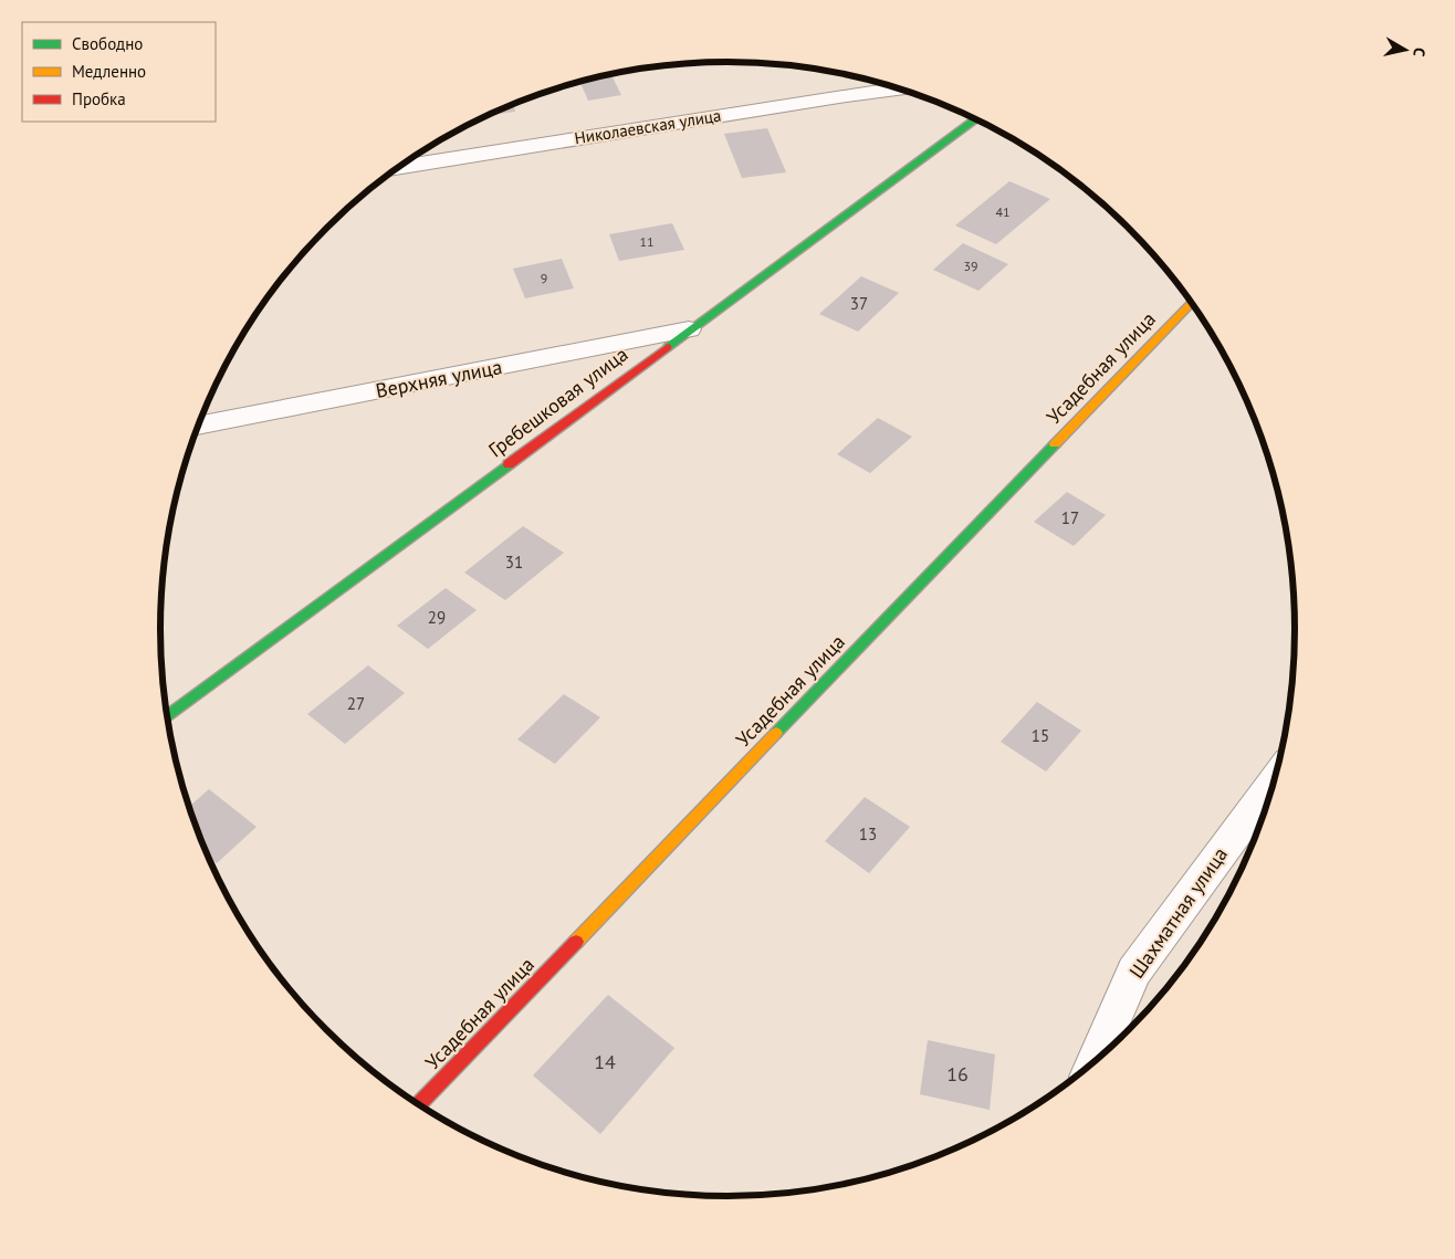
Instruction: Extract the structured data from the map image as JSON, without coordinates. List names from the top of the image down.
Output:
{
  "streets": {
    "street": [
      "Николаевская улица",
      "Усадебная улица",
      "Верхняя улица",
      "Гребешковая улица",
      "Шахматная улица"
    ]
  },
  "crossings": [
    ["Верхняя улица", "Гребешковая улица"]
  ],
  "house_numbers": [
    "41",
    "11",
    "39",
    "9",
    "37",
    "17",
    "31",
    "29",
    "27",
    "15",
    "13",
    "14",
    "16"
  ],
  "legend": ["Свободно", "Медленно", "Пробка"],
  "north": "right"
}
